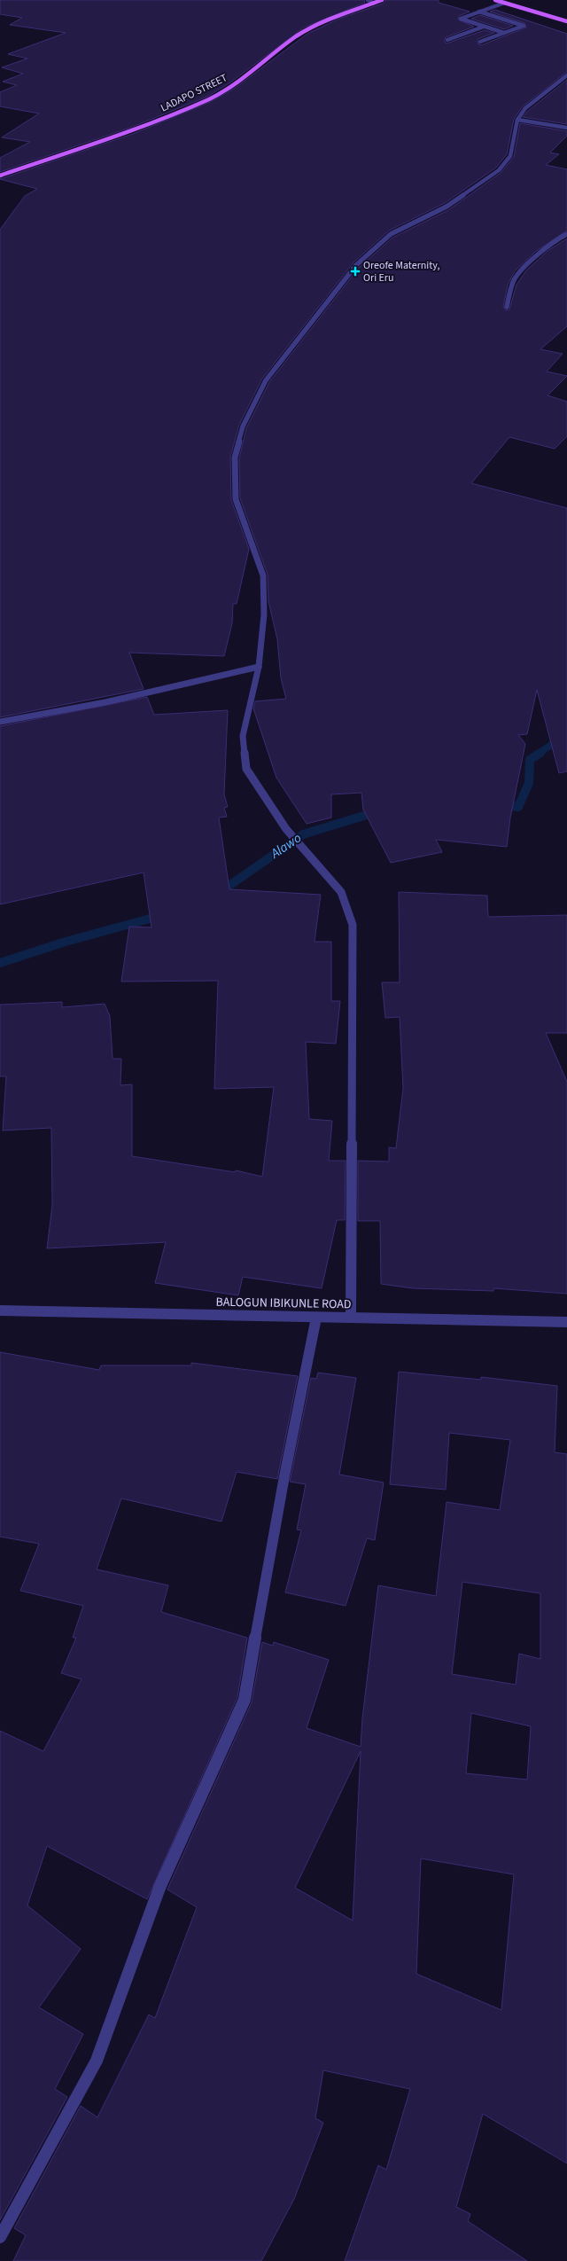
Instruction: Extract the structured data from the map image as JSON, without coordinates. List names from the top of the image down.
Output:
{
  "streets": {
    "main road": ["LADAPO STREET"],
    "street": ["BALOGUN IBIKUNLE ROAD"]
  },
  "water": ["Alawo"],
  "places": {
    "health": ["Oreofe Maternity, Ori Eru"]
  }
}
